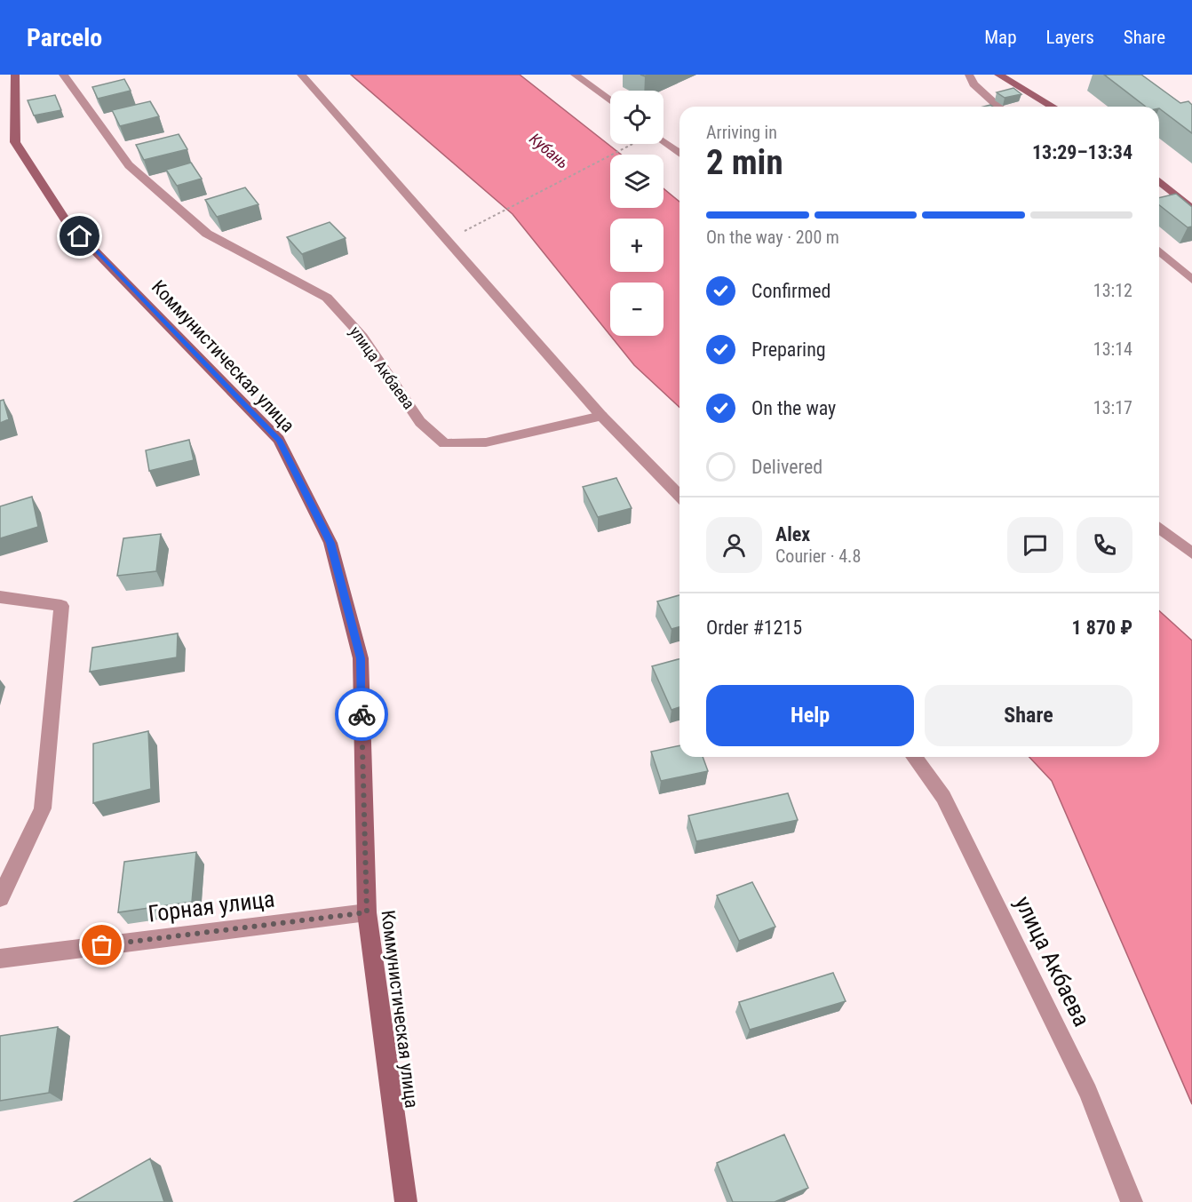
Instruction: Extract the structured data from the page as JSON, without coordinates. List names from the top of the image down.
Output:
{
  "streets": {
    "street": ["Коммунистическая улица", "улица Акбаева", "Горная улица"]
  },
  "crossings": [
    ["Коммунистическая улица", "Горная улица"]
  ],
  "water": ["Кубань"],
  "page": {
    "header": "Parcelo",
    "nav": ["Map", "Layers", "Share"],
    "map_buttons": ["+", "−"],
    "heading": ["2 min", "Arriving in", "13:29–13:34"],
    "panel": [
      "Alex",
      "Courier · 4.8",
      "Order #1215",
      "1 870 ₽"
    ],
    "bar": "On the way · 200 m",
    "list": [
      ["Confirmed", "13:12"],
      ["Preparing", "13:14"],
      ["On the way", "13:17"],
      "Delivered"
    ],
    "buttons": ["Help", "Share"]
  }
}
